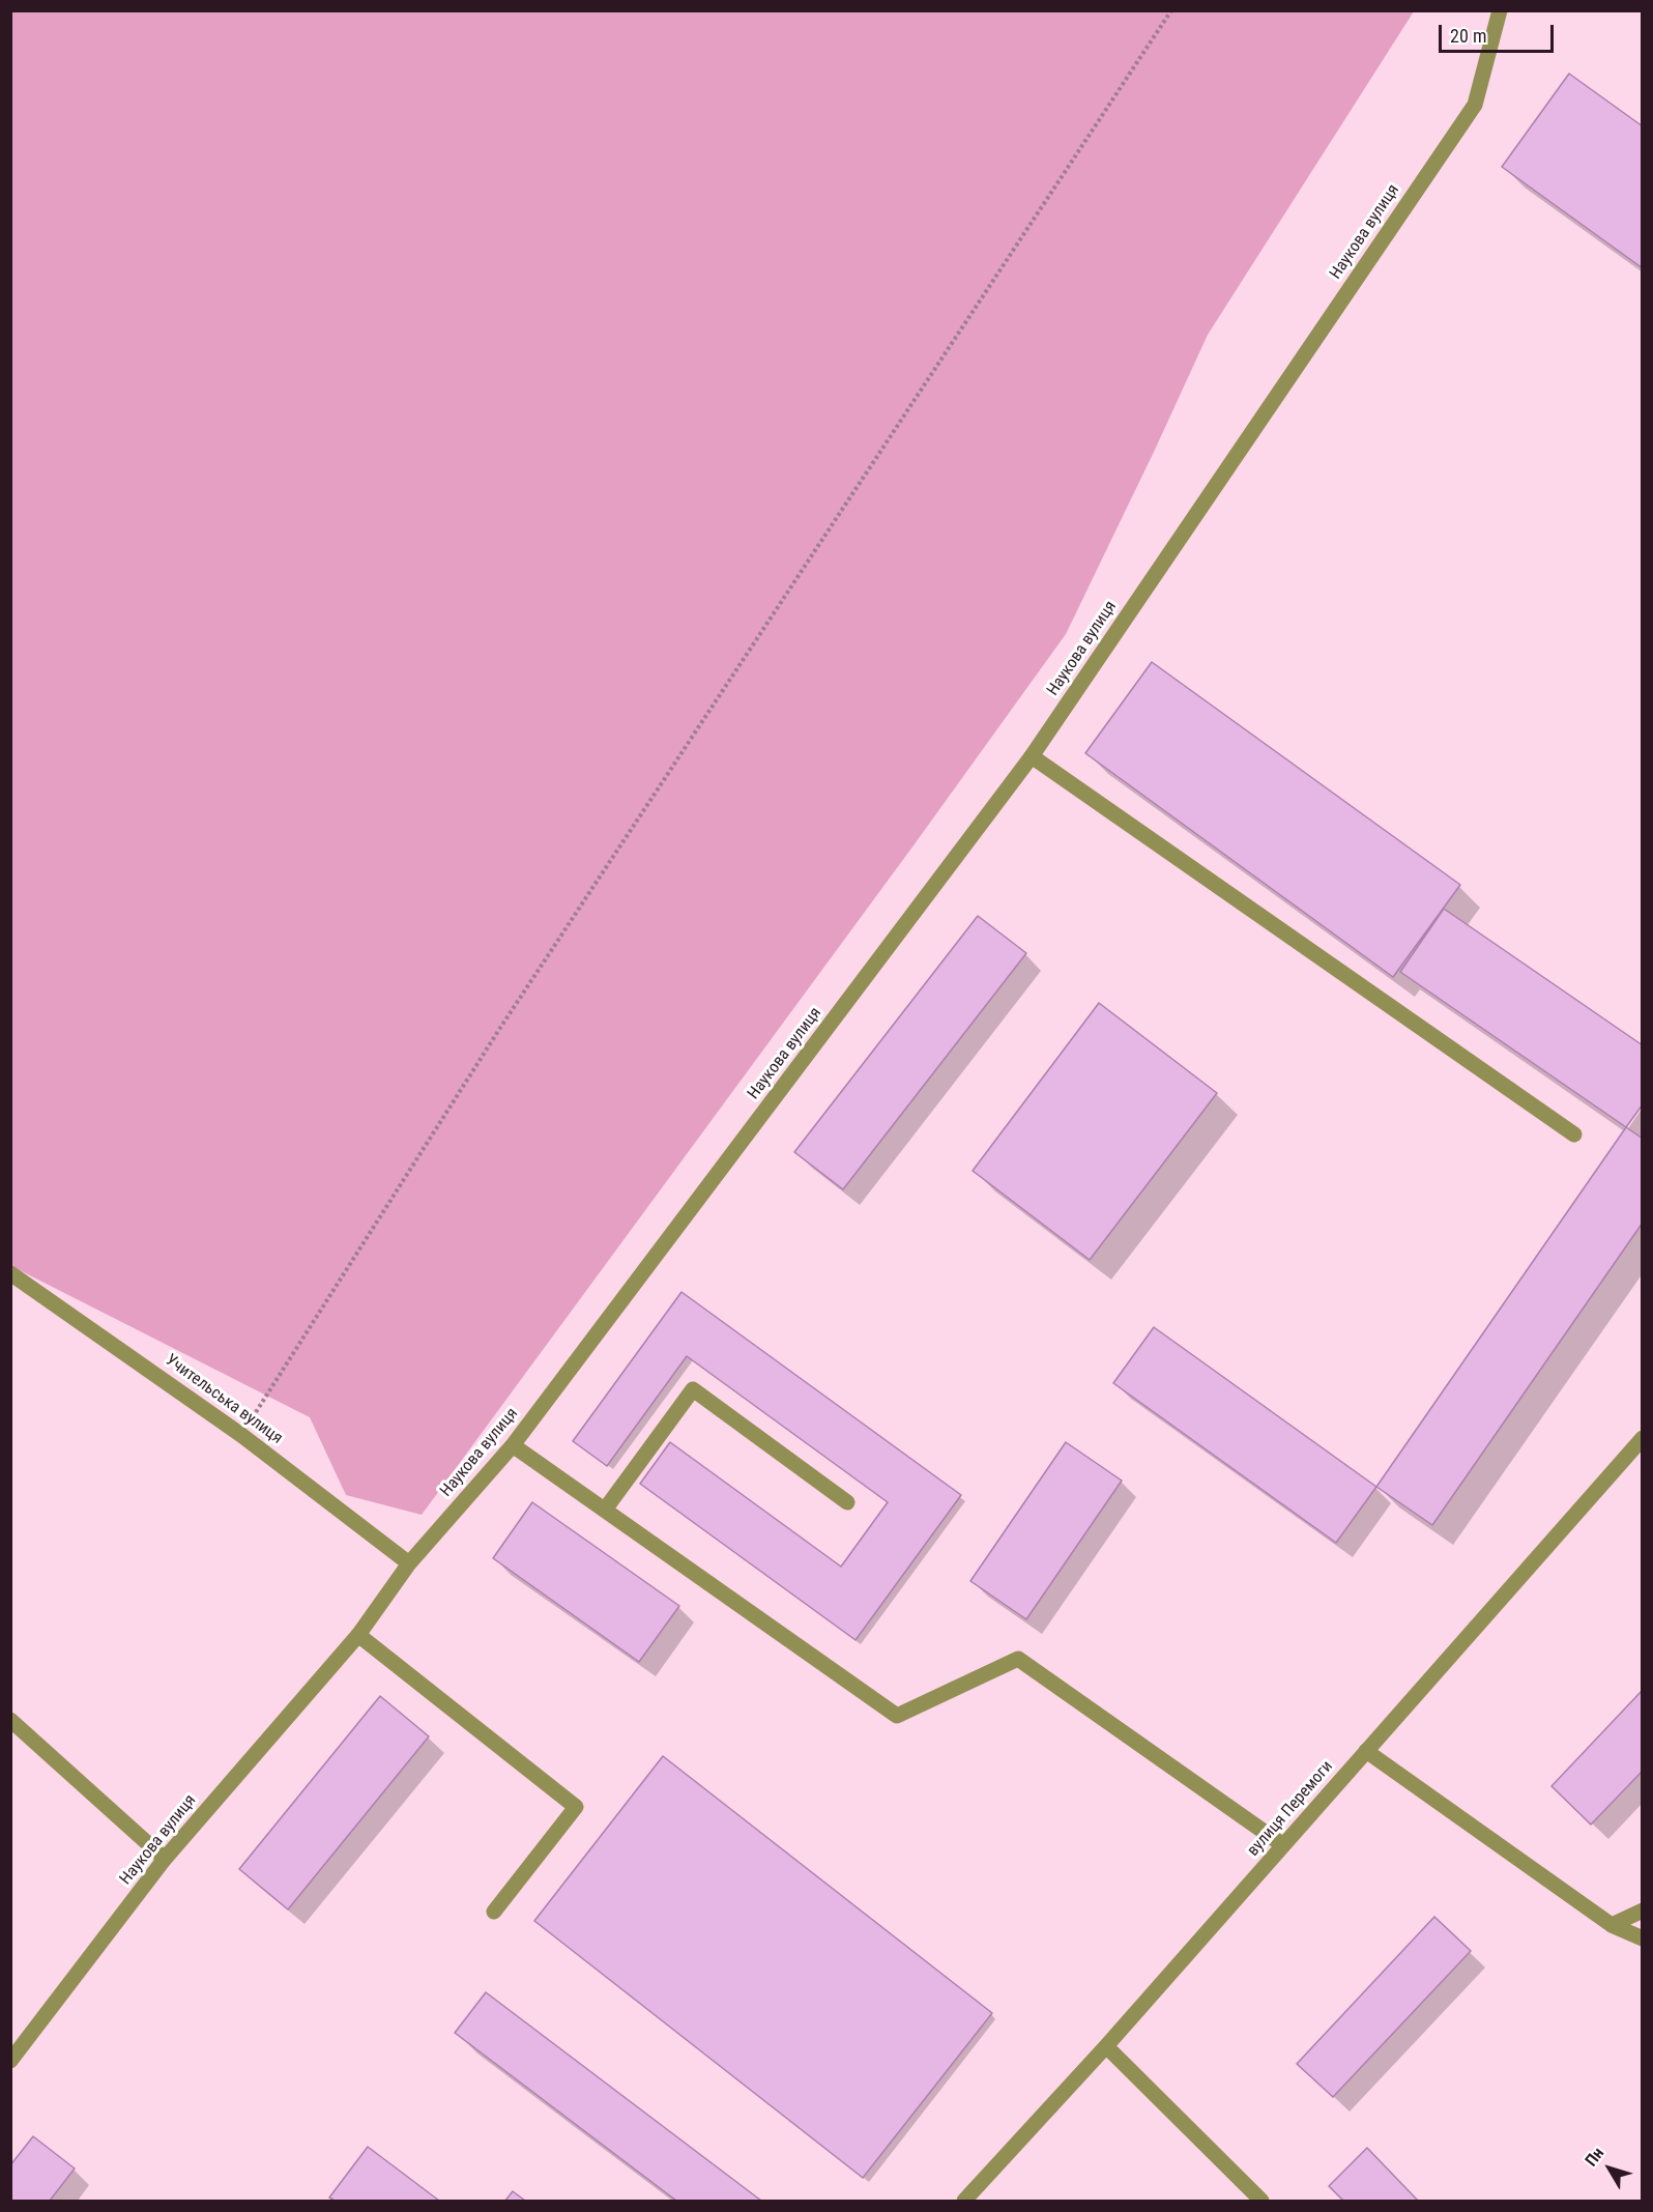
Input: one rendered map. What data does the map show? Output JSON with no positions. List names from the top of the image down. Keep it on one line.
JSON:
{"streets":{"street":["Наукова вулиця","Учительська вулиця","вулиця Перемоги"]},"crossings":[["Наукова вулиця","Учительська вулиця"]],"scale_bar":"20 m","north":"top left"}
